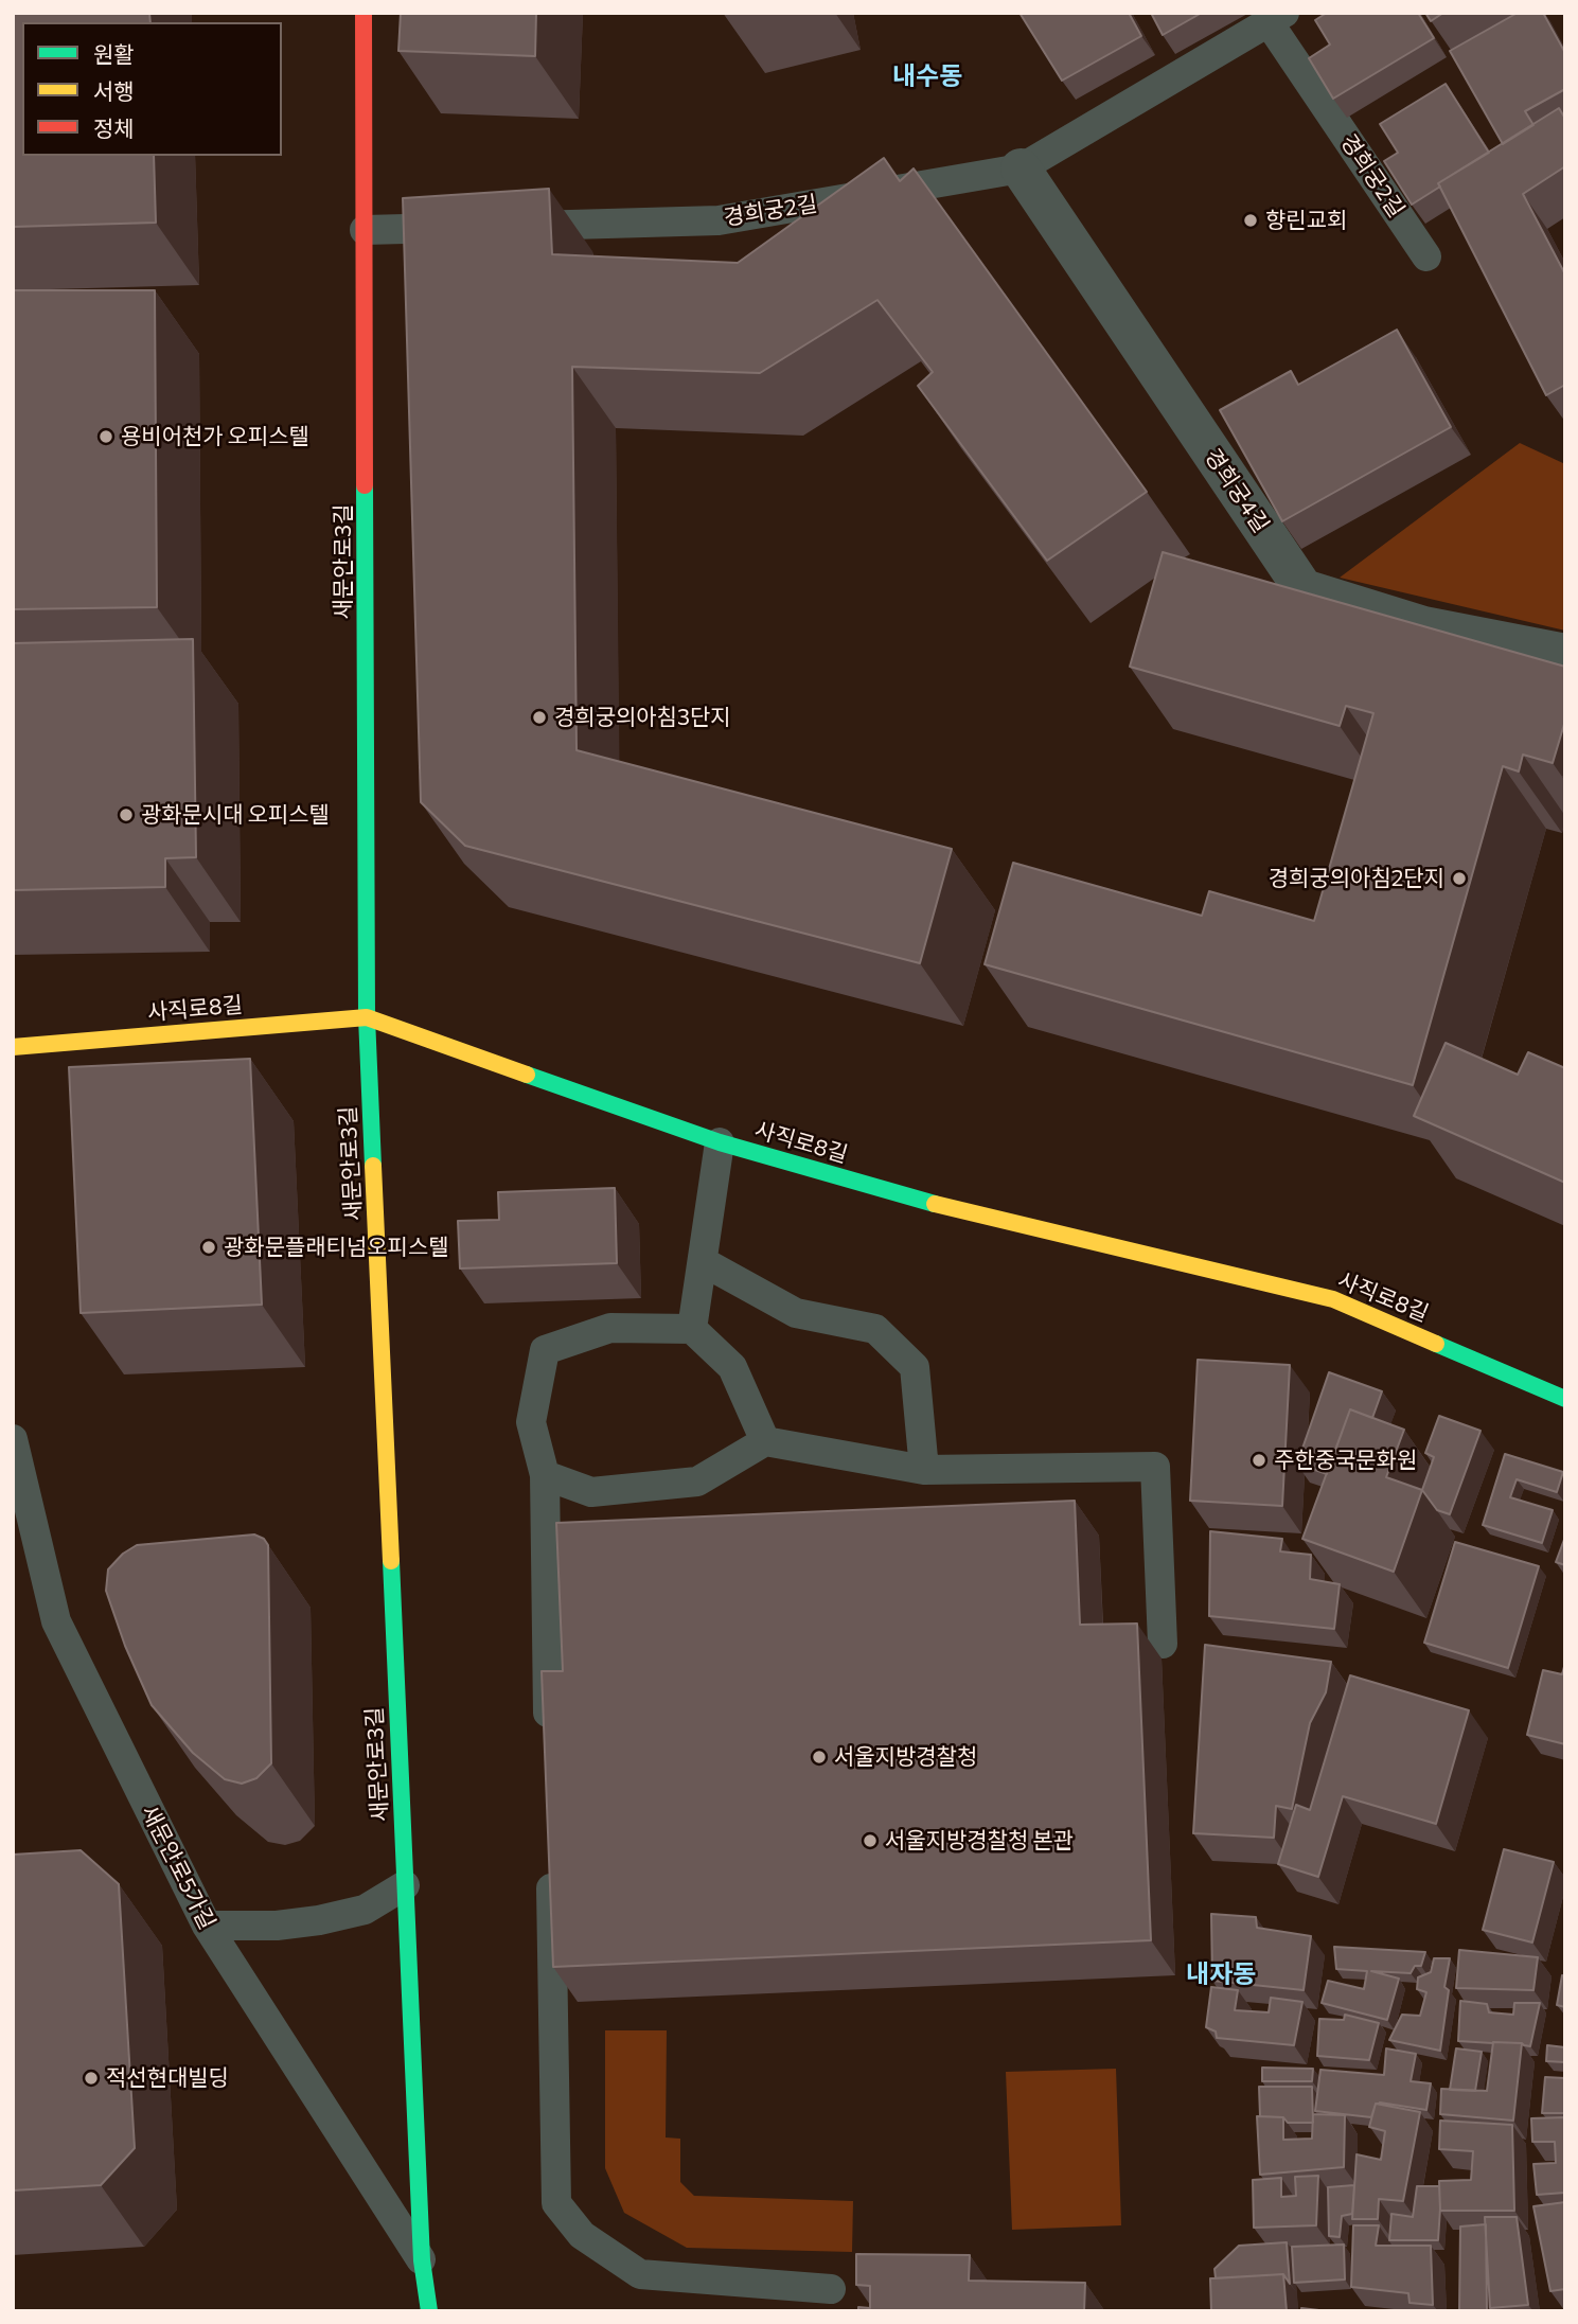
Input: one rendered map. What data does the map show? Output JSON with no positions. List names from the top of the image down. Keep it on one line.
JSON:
{"streets":{"street":["경희궁4길","새문안로3길","사직로8길"],"lane":["경희궁2길","새문안로5가길"]},"crossings":[["경희궁2길","경희궁4길"],["새문안로3길","사직로8길"],["새문안로3길","새문안로5가길"]],"districts":["내수동","내자동"],"places":["향린교회","용비어천가 오피스텔","경희궁의아침3단지","광화문시대 오피스텔","경희궁의아침2단지","광화문플래티넘오피스텔","주한중국문화원","서울지방경찰청","서울지방경찰청 본관","적선현대빌딩"],"legend":["원활","서행","정체"]}
